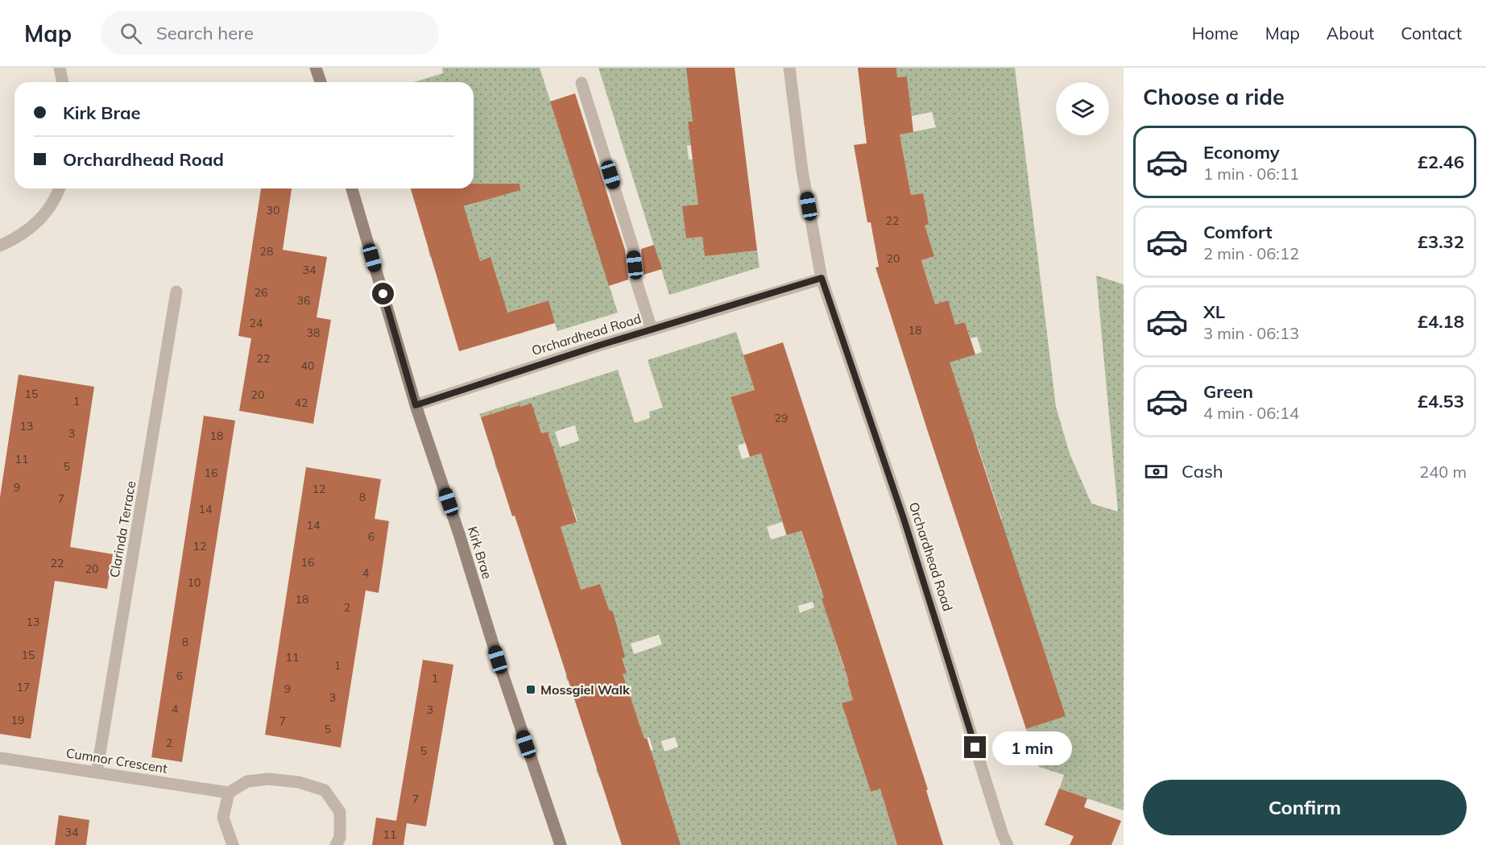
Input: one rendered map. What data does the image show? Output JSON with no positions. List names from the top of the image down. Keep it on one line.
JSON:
{"streets":{"street":["Orchardhead Road","Clarinda Terrace","Kirk Brae","Cumnor Crescent"]},"crossings":[["Orchardhead Road","Kirk Brae"],["Clarinda Terrace","Cumnor Crescent"]],"places":{"transit":["Mossgiel Walk"]},"house_numbers":["30","22","28","20","34","26","36","24","18","38","22","40","15","20","1","42","29","13","3","18","11","5","16","9","12","8","7","14","14","6","12","16","22","20","4","10","18","2","13","8","15","11","1","6","1","17","9","3","4","3","19","7","5","2","5","7","34","11"],"page":{"header":"Map","search":"Search here","nav":["Home","Map","About","Contact"],"heading":"Choose a ride","banner":["Kirk Brae","Orchardhead Road"],"list":[{"name":"Economy","note":"1 min · 06:11","value":"£2.46"},{"name":"Comfort","note":"2 min · 06:12","value":"£3.32"},{"name":"XL","note":"3 min · 06:13","value":"£4.18"},{"name":"Green","note":"4 min · 06:14","value":"£4.53"}],"pay":["Cash","240 m"],"bubble":"1 min","buttons":"Confirm"}}
